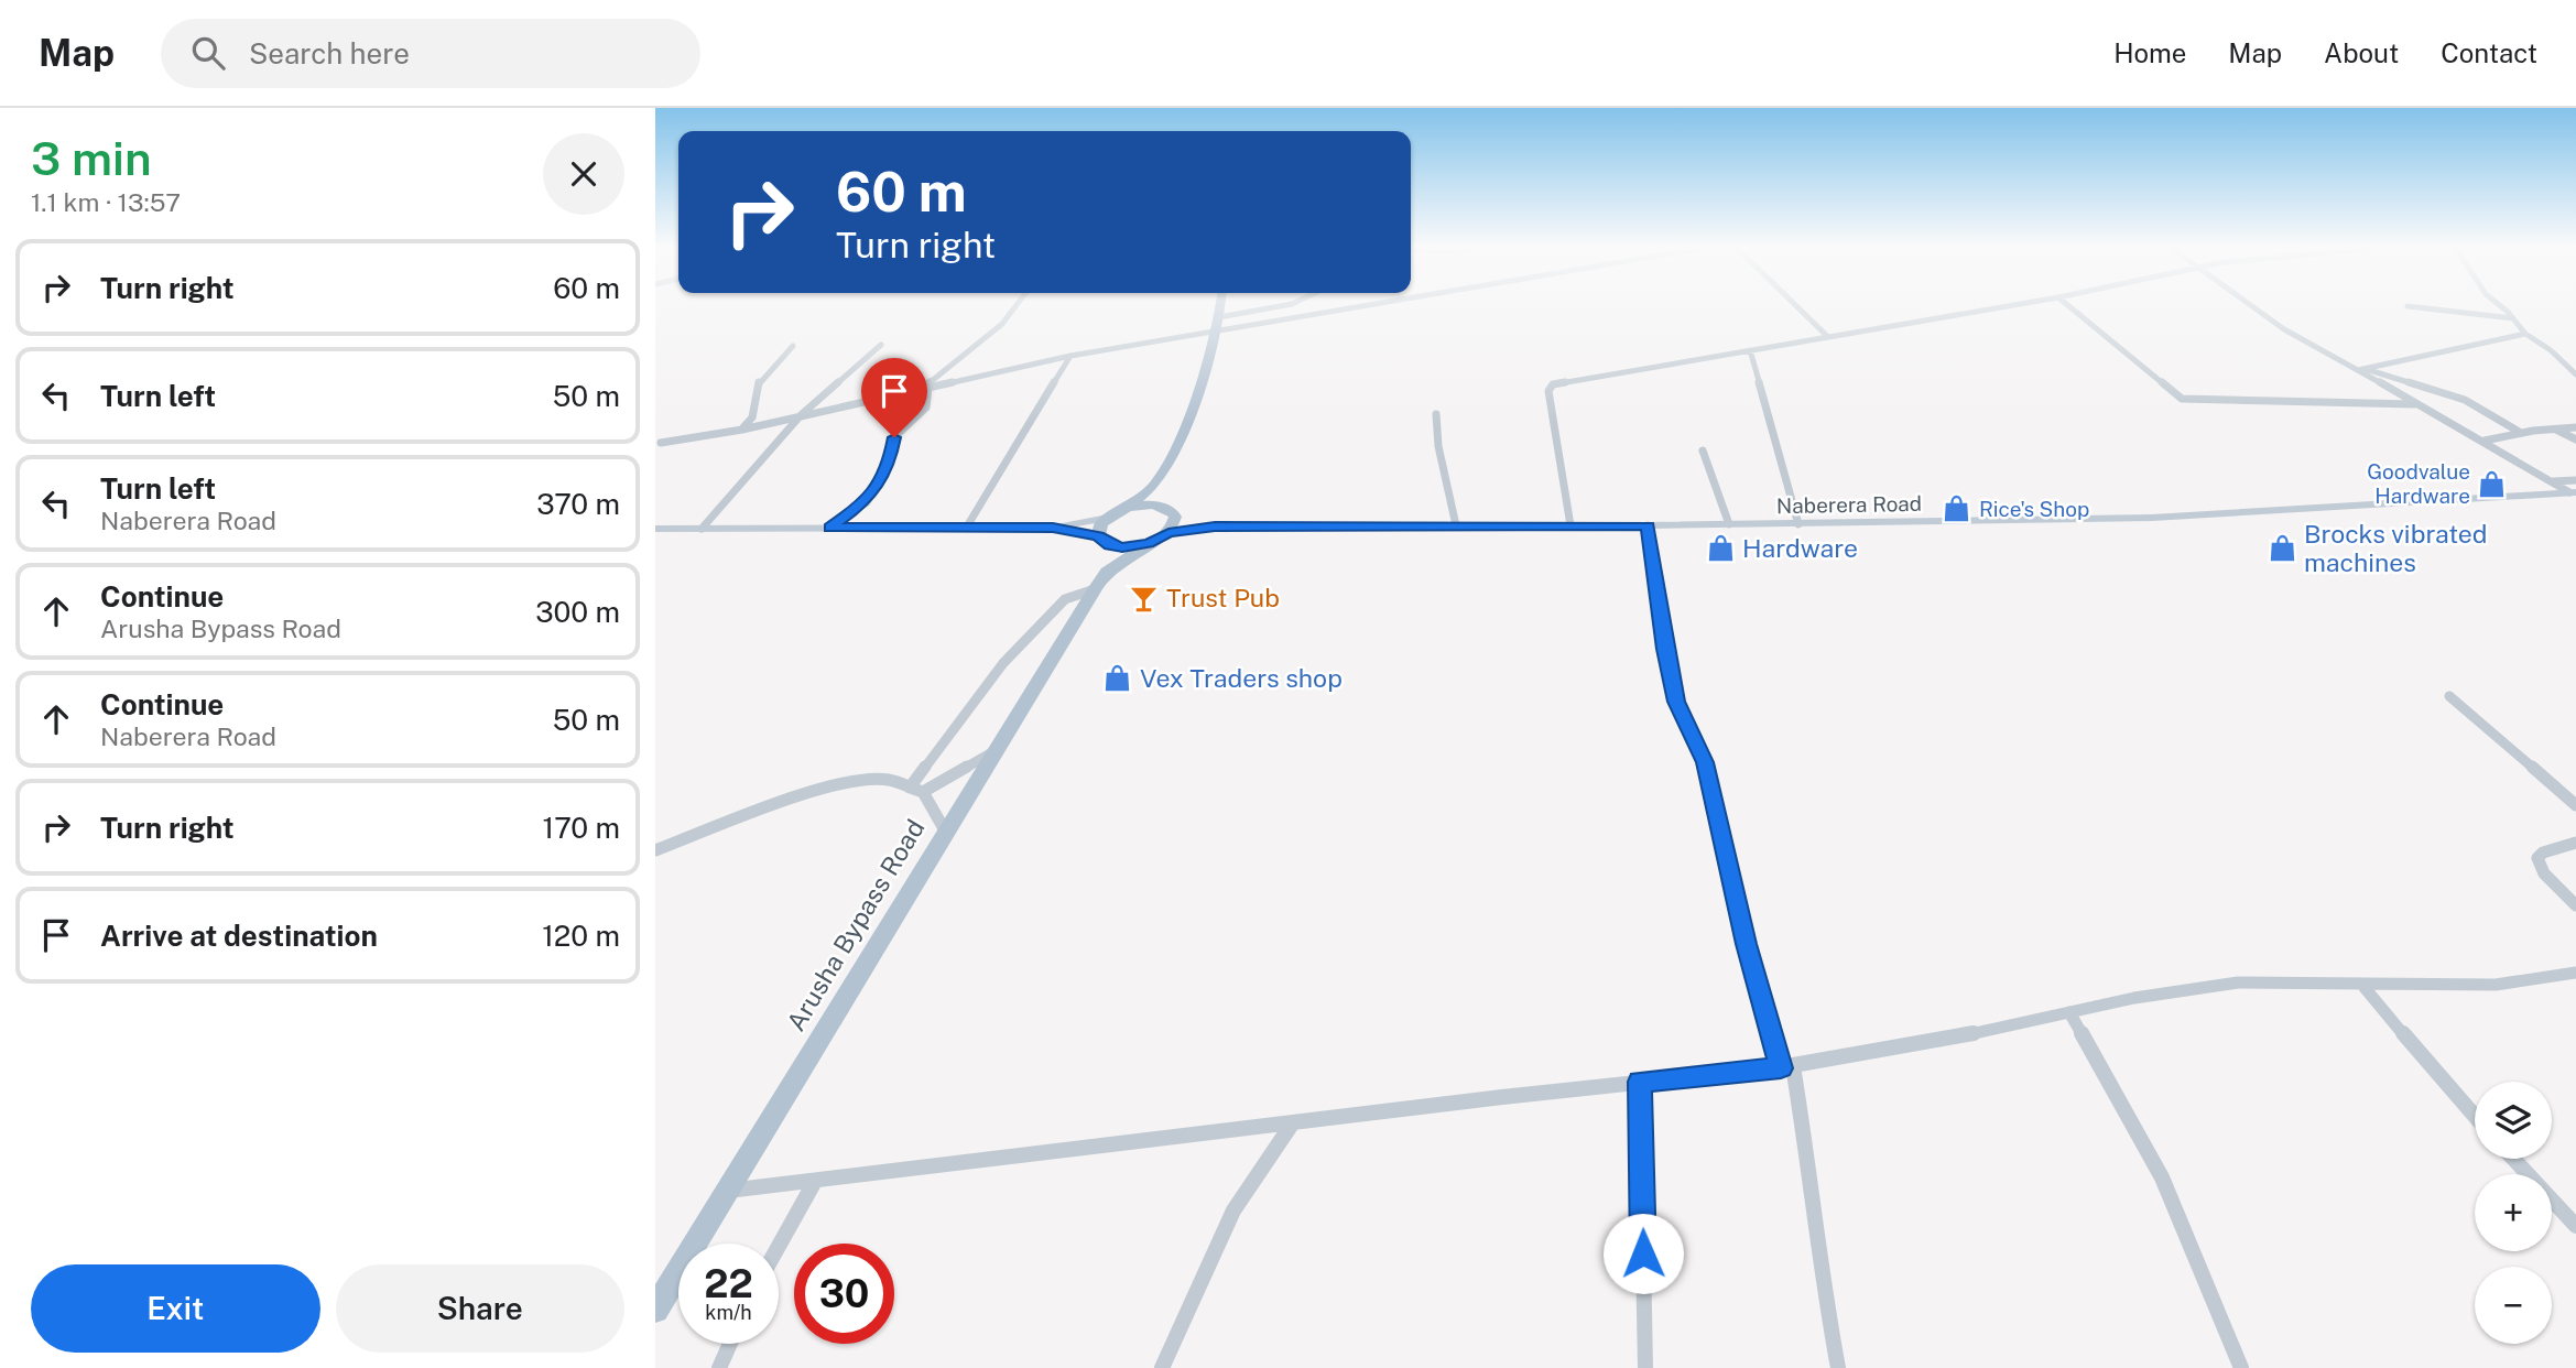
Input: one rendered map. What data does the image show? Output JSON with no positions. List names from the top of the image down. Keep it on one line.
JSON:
{"streets":{"main road":["Arusha Bypass Road"],"street":["Naberera Road"]},"crossings":[["Naberera Road","Arusha Bypass Road"]],"places":{"shop":["Goodvalue Hardware","Rice's Shop","Hardware","Brocks vibrated machines","Vex Traders shop"],"bar":["Trust Pub"]},"page":{"header":"Map","search":"Search here","nav":["Home","Map","About","Contact"],"heading":["3 min","1.1 km · 13:57"],"turn":["60 m","Turn right"],"list":[{"name":"Turn right","value":"60 m"},{"name":"Turn left","value":"50 m"},{"name":"Turn left","note":"Naberera Road","value":"370 m"},{"name":"Continue","note":"Arusha Bypass Road","value":"300 m"},{"name":"Continue","note":"Naberera Road","value":"50 m"},{"name":"Turn right","value":"170 m"},{"name":"Arrive at destination","value":"120 m"}],"map_buttons":["+","−"],"speed":"22 km/h","limit":"30","buttons":["Exit","Share"]}}
